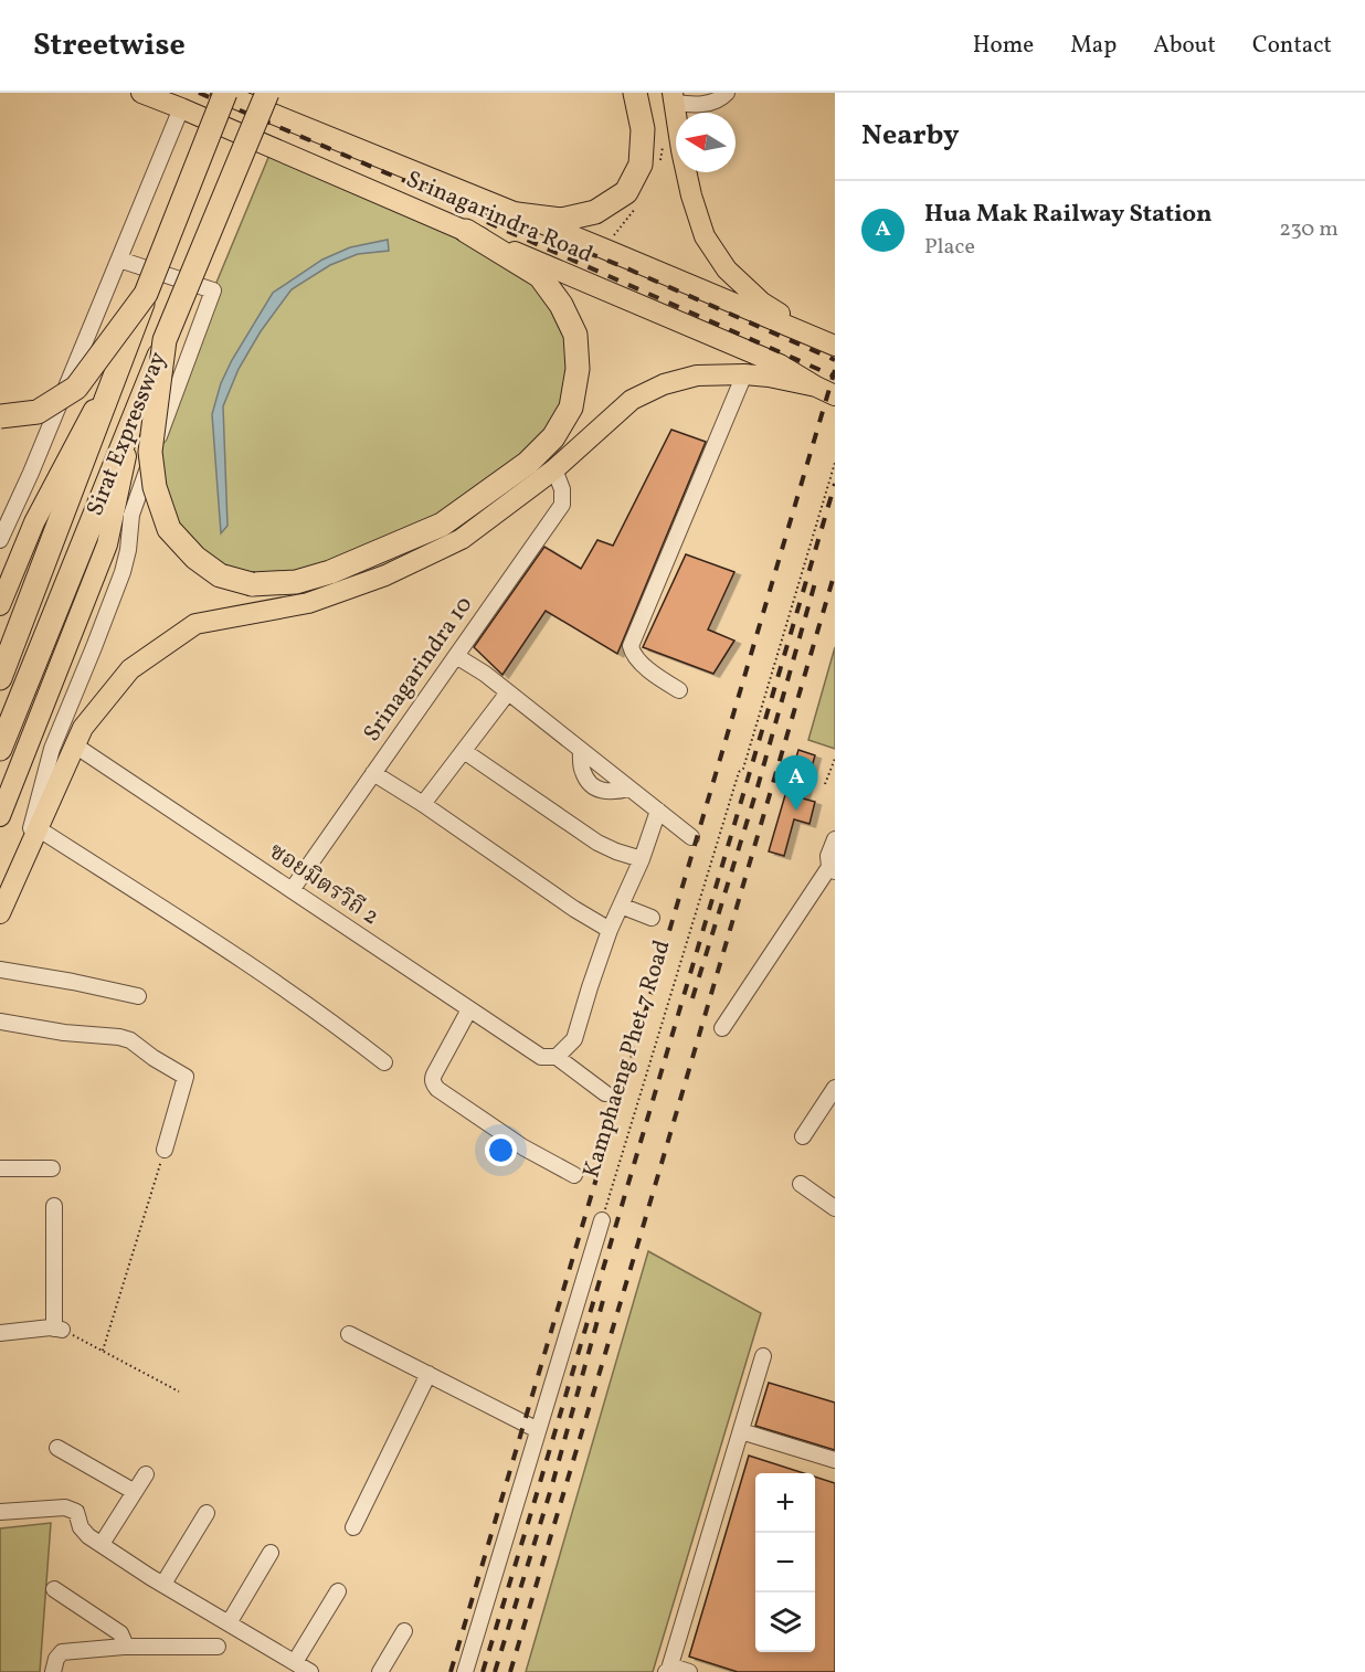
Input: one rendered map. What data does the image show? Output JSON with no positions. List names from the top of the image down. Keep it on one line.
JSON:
{"streets":{"highway":["Sirat Expressway"],"main road":["Srinagarindra Road"],"street":["Srinagarindra 10","ซอยมิตรวิถี 2"],"path":["Kamphaeng Phet 7 Road"]},"crossings":[["Srinagarindra Road","Sirat Expressway"],["Srinagarindra 10","ซอยมิตรวิถี 2"]],"north":"left","page":{"header":"Streetwise","nav":["Home","Map","About","Contact"],"heading":"Nearby","list":[{"mark":"A","name":"Hua Mak Railway Station","note":"Place","value":"230 m"}],"pins":"A","map_buttons":["+","−"]}}
